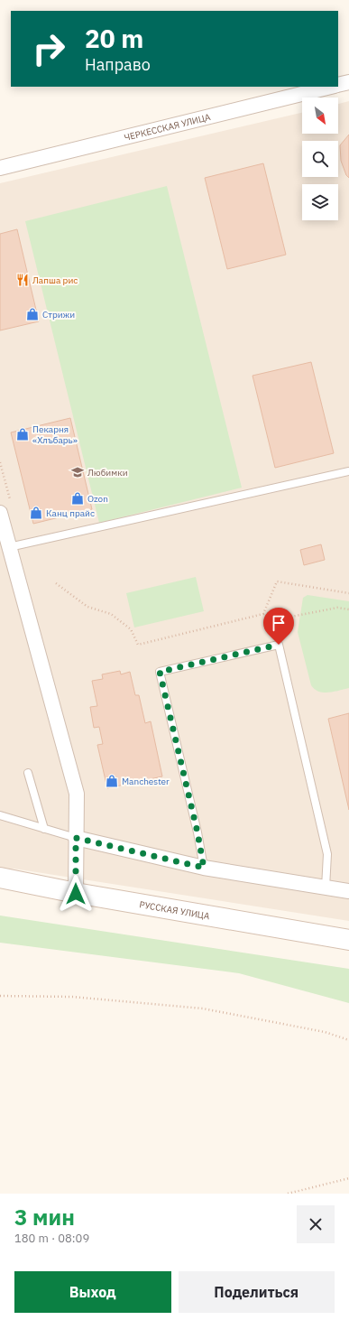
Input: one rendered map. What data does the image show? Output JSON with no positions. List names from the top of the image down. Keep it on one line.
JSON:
{"streets":{"street":["ЧЕРКЕССКАЯ УЛИЦА","РУССКАЯ УЛИЦА"]},"places":{"restaurant":["Лапша рис"],"shop":["Стрижи","Пекарня «Хлъбарь»","Ozon","Канц прайс","Manchester"],"school or university":["Любимки"]},"north":"bottom right","page":{"turn":["20 m","Направо"],"heading":["3 мин","180 m · 08:09"],"buttons":["Выход","Поделиться"]}}
